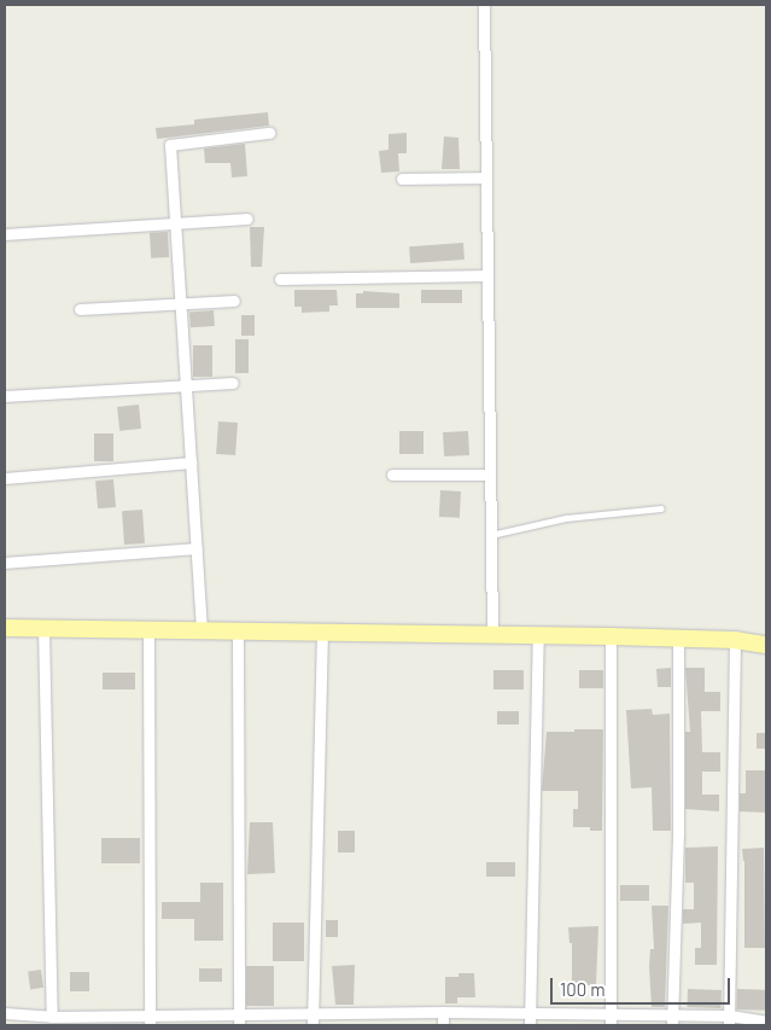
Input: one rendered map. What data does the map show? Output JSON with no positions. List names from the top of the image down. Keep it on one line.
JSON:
{"scale_bar":"100 m"}
